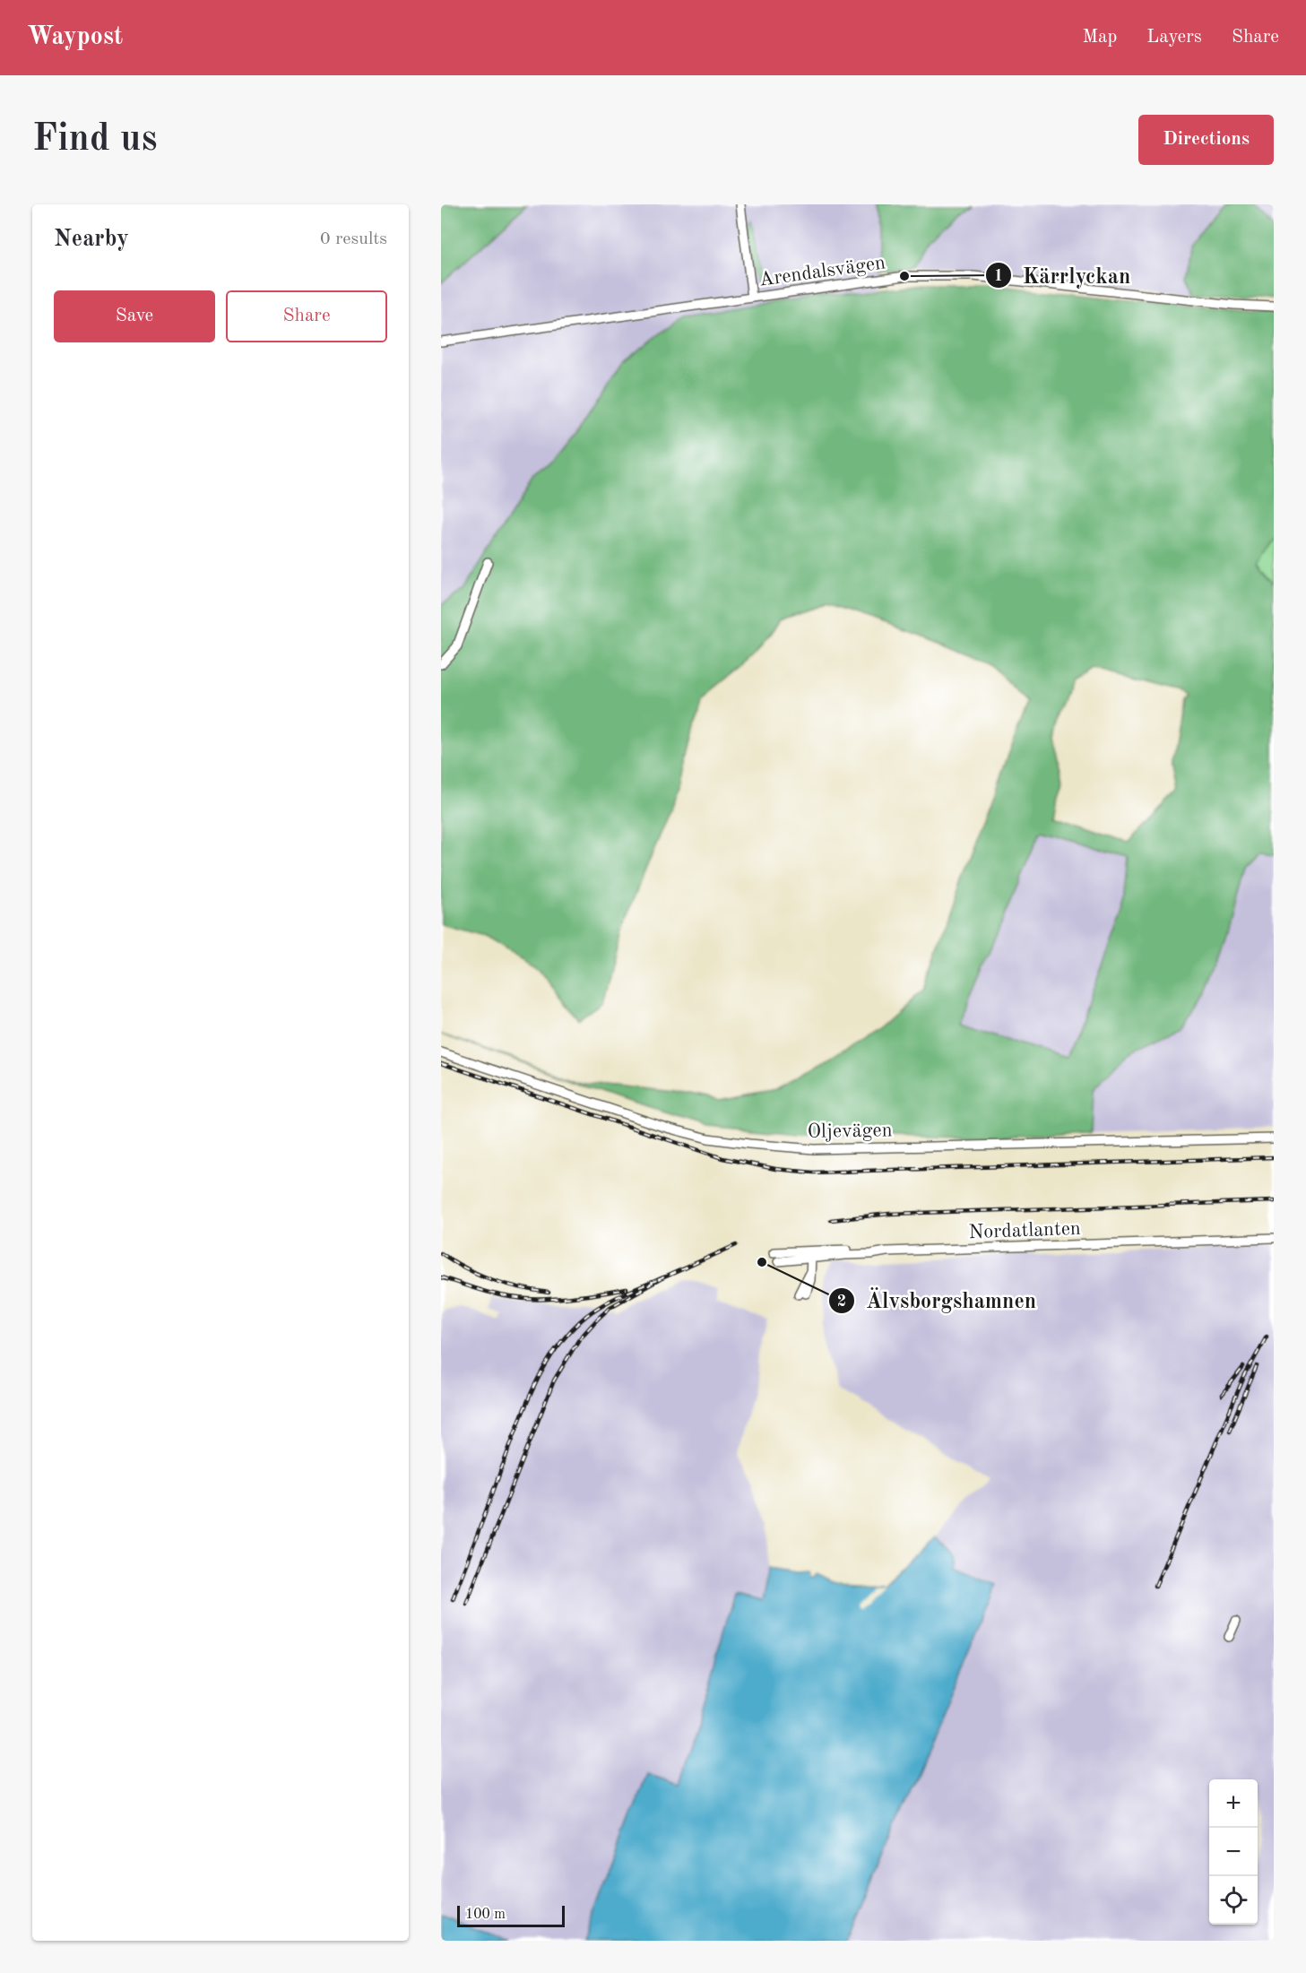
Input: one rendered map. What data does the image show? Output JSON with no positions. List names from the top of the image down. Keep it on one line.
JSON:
{"streets":{"street":["Arendalsvägen","Oljevägen","Nordatlanten"]},"places":["Kärrlyckan","Älvsborgshamnen"],"scale_bar":"100 m","page":{"header":"Waypost","nav":["Map","Layers","Share"],"buttons":["Directions",["Save","Share"]],"title":"Find us","heading":["Nearby","0 results"],"map_buttons":["+","−"],"scale":"100 m"}}
